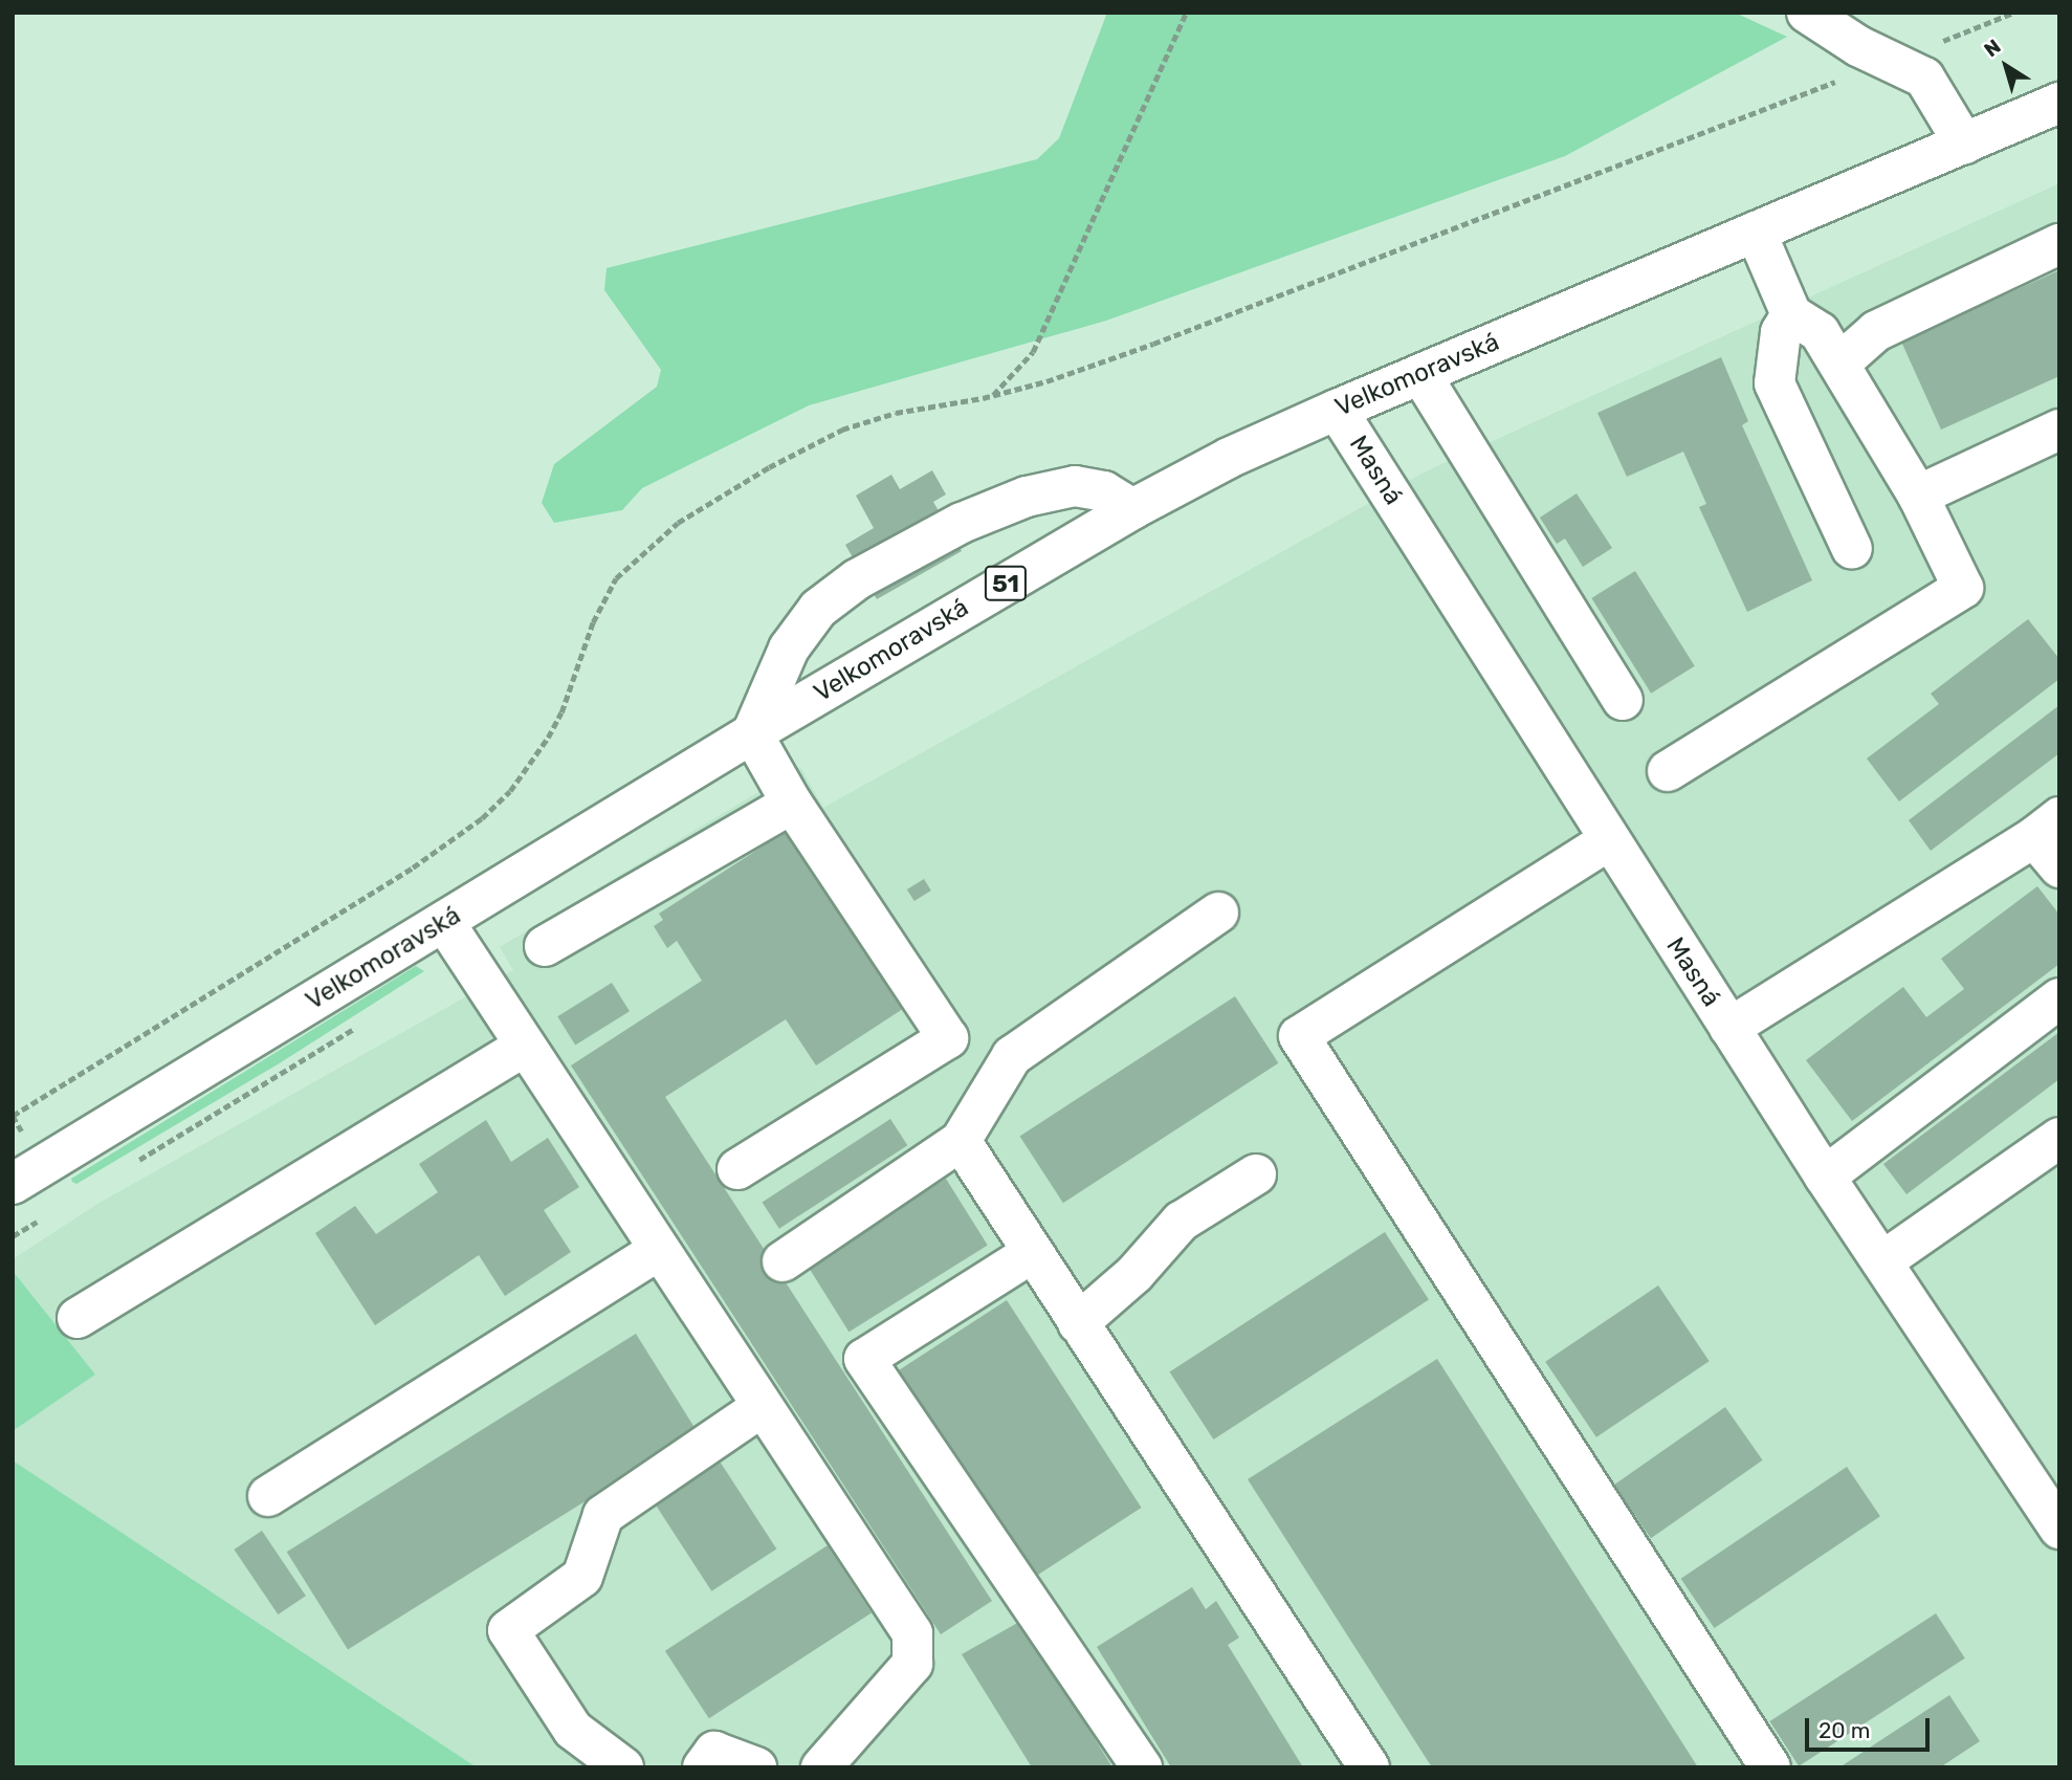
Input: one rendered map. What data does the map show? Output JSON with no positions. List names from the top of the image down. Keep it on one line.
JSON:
{"streets":{"main road":["Velkomoravská","Masná","51"]},"crossings":[["Velkomoravská","Masná"]],"scale_bar":"20 m","north":"top left"}
